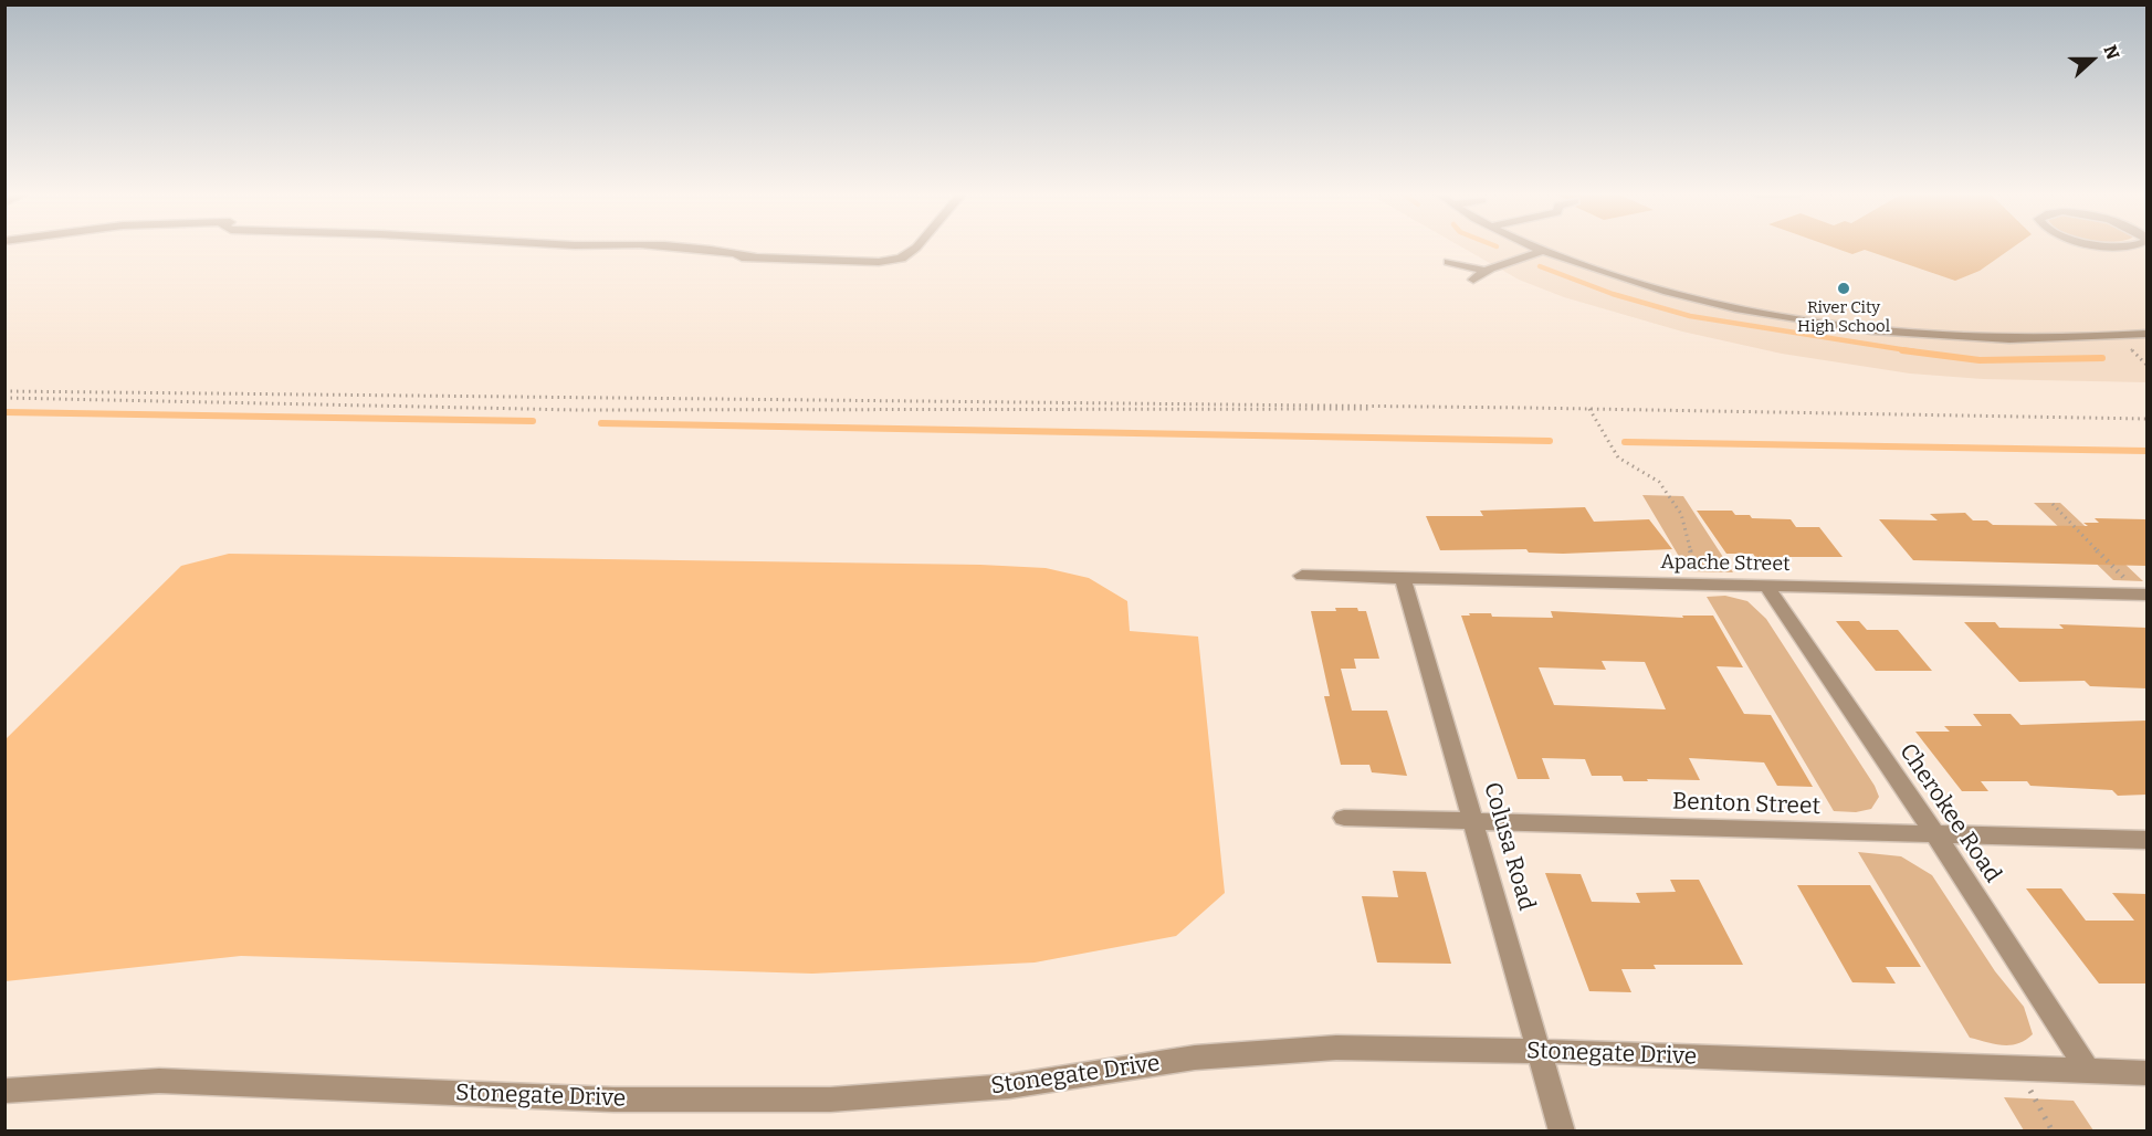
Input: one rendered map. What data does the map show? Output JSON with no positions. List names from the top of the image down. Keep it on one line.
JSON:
{"streets":{"street":["Apache Street","Benton Street","Cherokee Road","Colusa Road","Stonegate Drive"]},"crossings":[["Apache Street","Cherokee Road"],["Apache Street","Colusa Road"],["Benton Street","Cherokee Road"],["Benton Street","Colusa Road"],["Cherokee Road","Stonegate Drive"],["Colusa Road","Stonegate Drive"]],"places":["River City High School"],"north":"right"}
